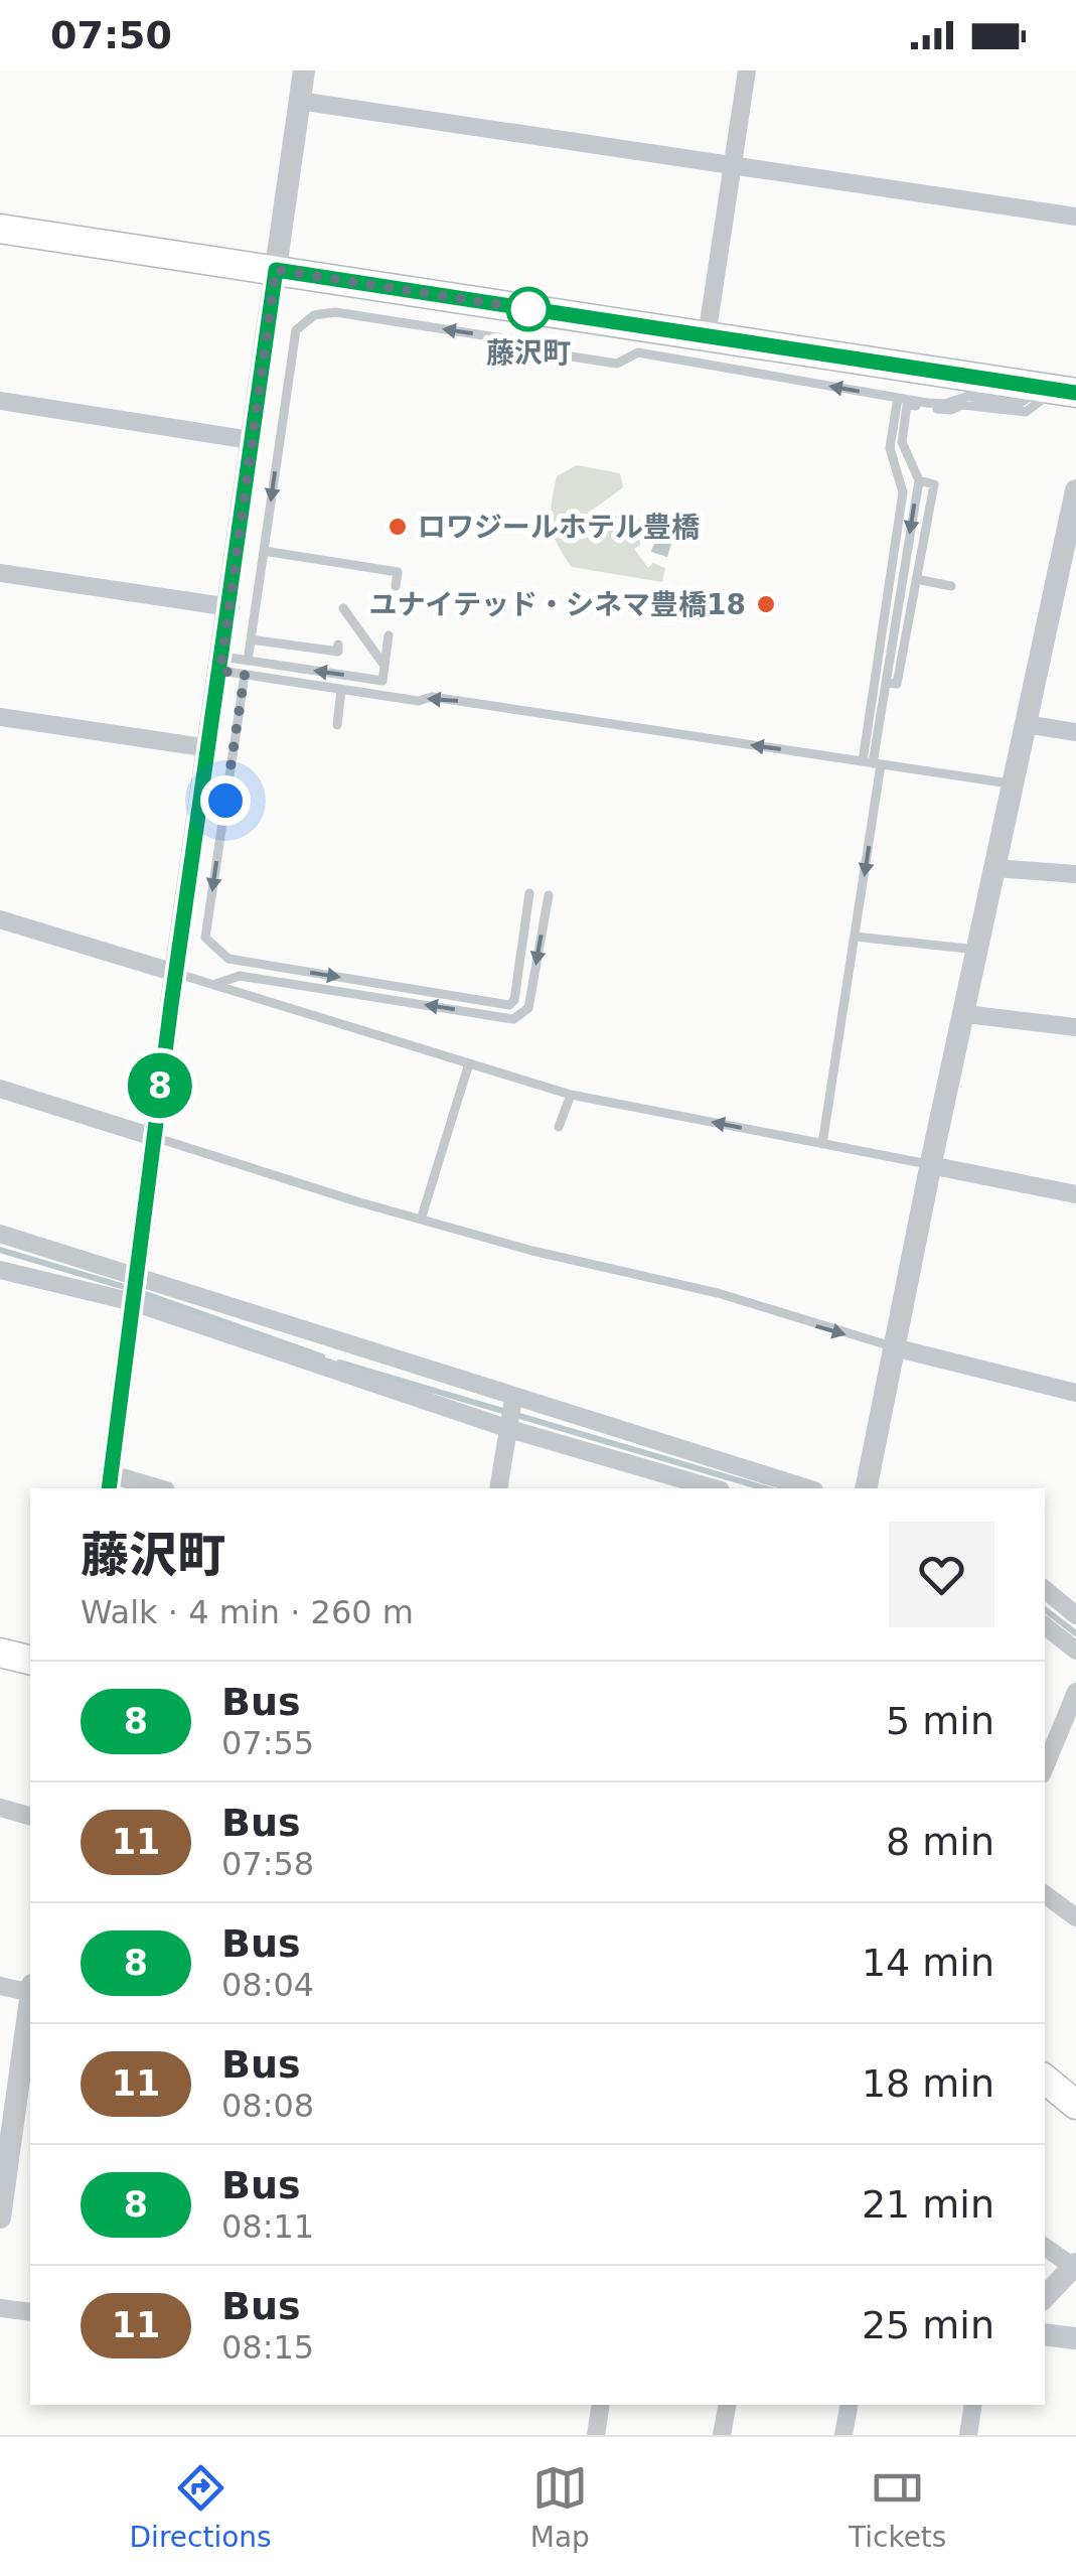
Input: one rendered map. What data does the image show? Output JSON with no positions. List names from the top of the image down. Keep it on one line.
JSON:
{"places":["藤沢町","ロワジールホテル豊橋","ユナイテッド・シネマ豊橋18"],"lines":["bus line 8"],"page":{"status":"07:50","on_map":"8","heading":["藤沢町","Walk · 4 min · 260 m"],"list":[{"mark":"8","name":"Bus","note":"07:55","value":"5 min"},{"mark":"11","name":"Bus","note":"07:58","value":"8 min"},{"mark":"8","name":"Bus","note":"08:04","value":"14 min"},{"mark":"11","name":"Bus","note":"08:08","value":"18 min"},{"mark":"8","name":"Bus","note":"08:11","value":"21 min"},{"mark":"11","name":"Bus","note":"08:15","value":"25 min"}],"tabs":["Directions","Map","Tickets"]}}
